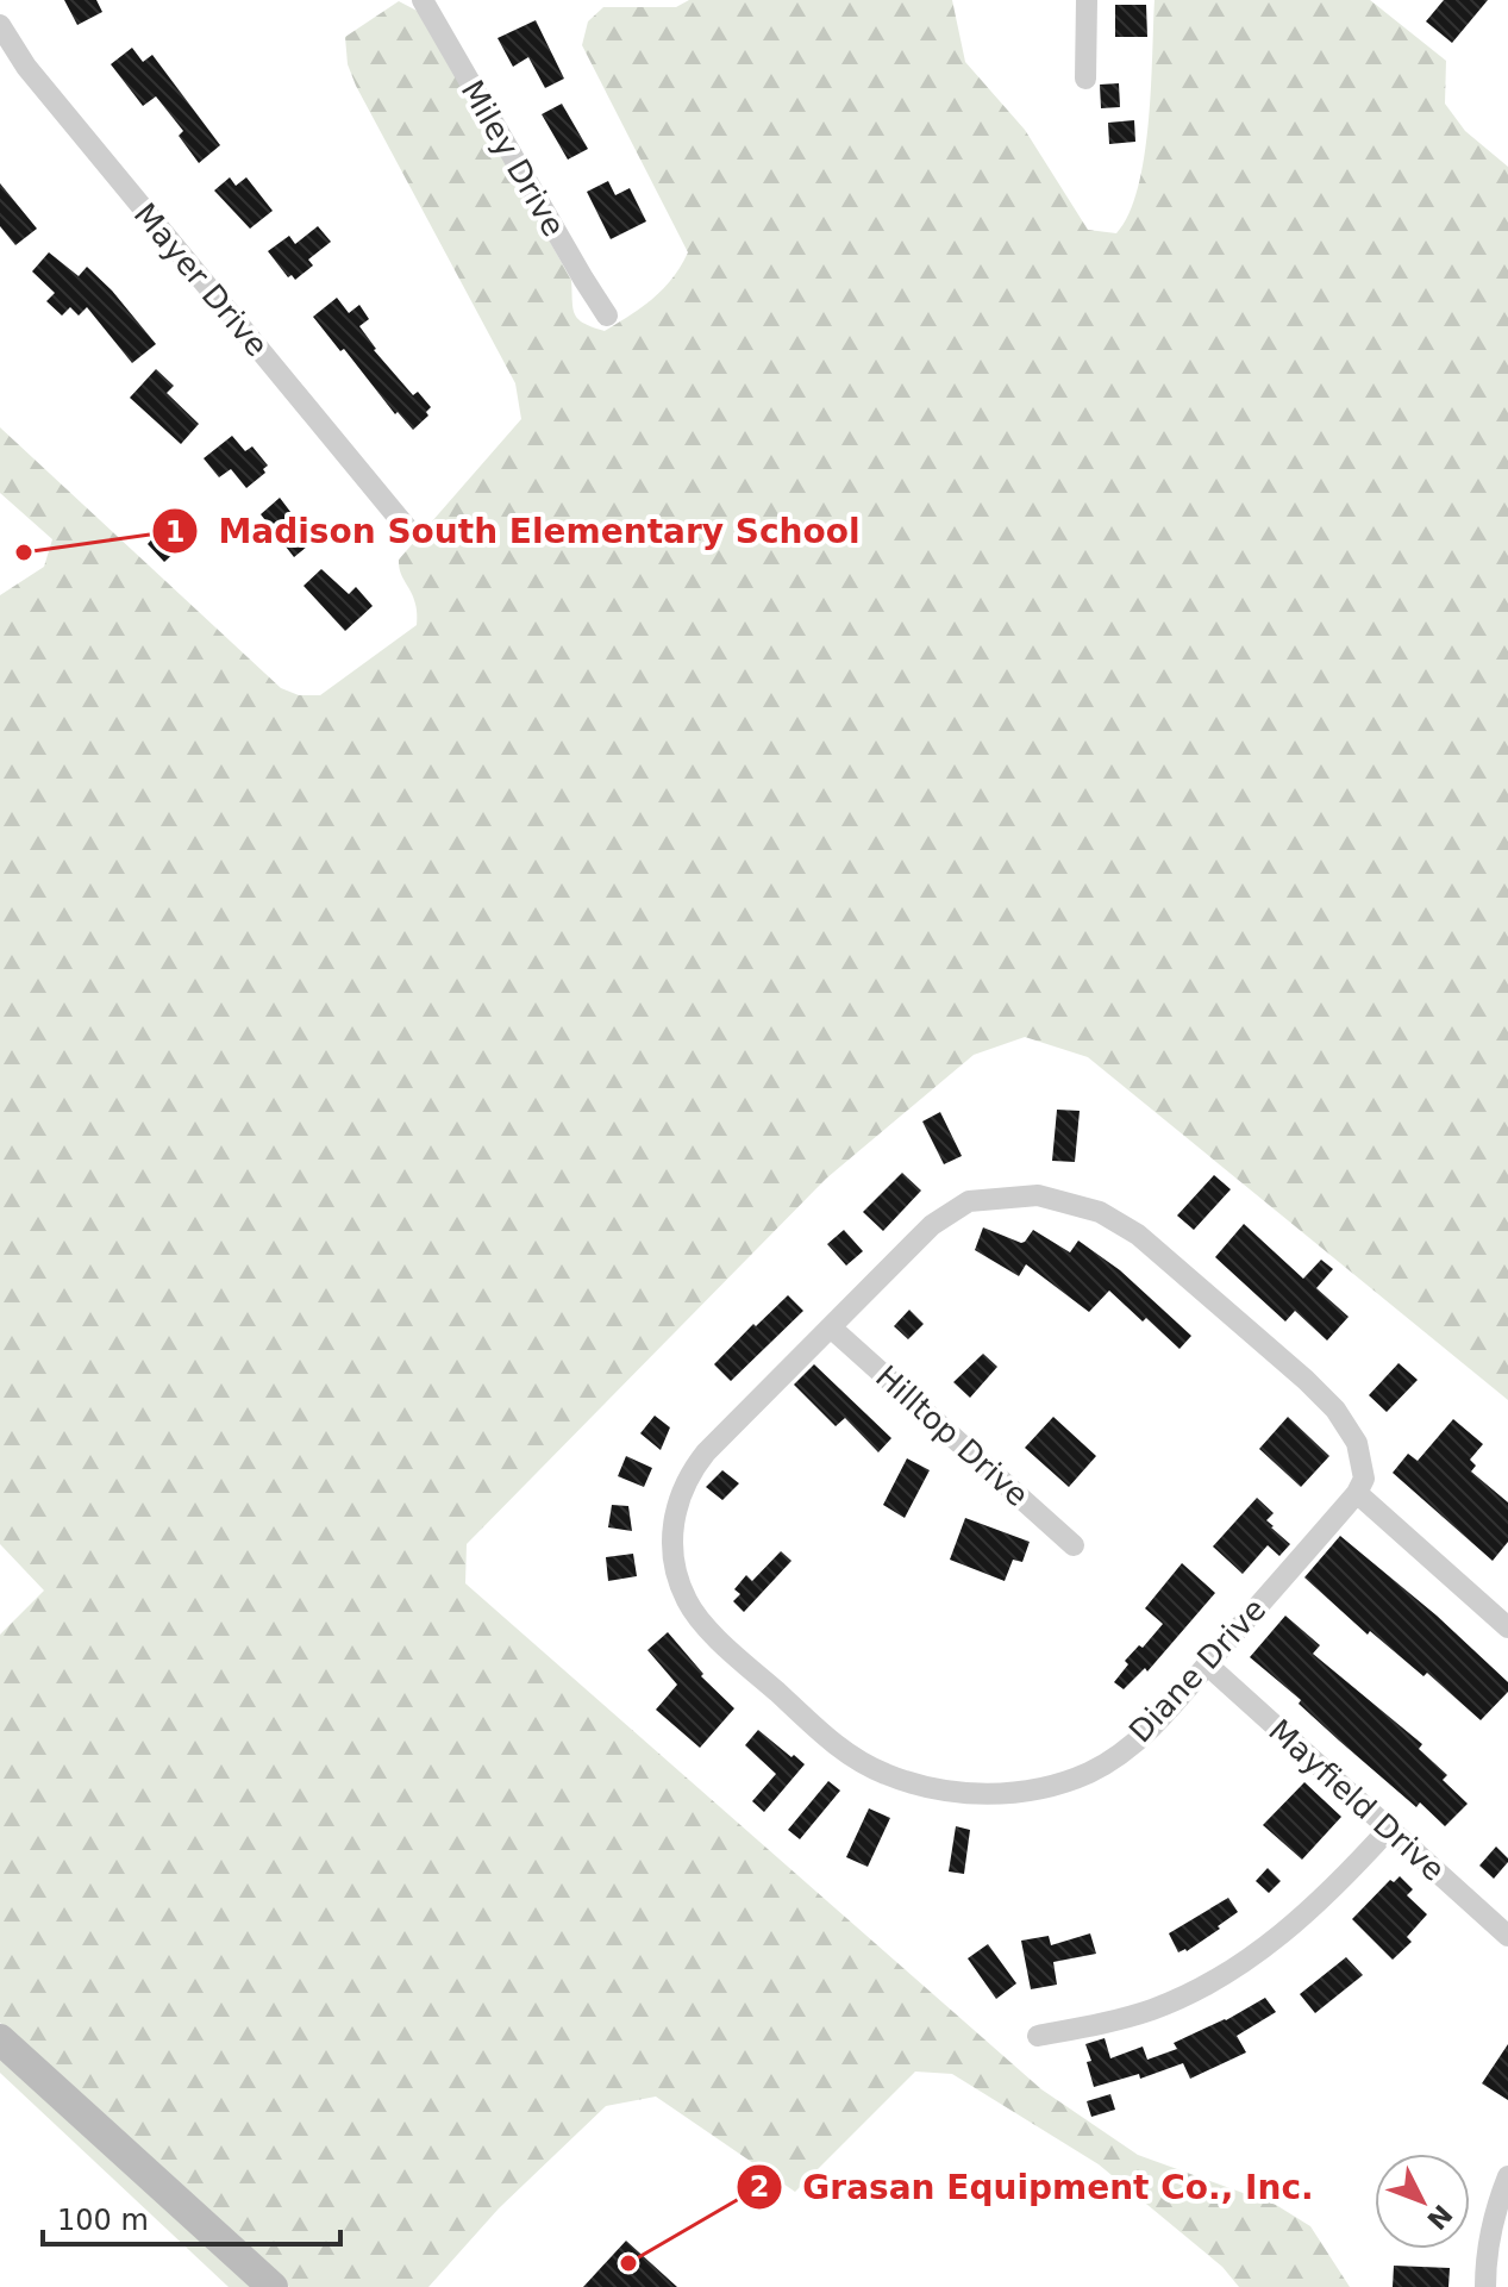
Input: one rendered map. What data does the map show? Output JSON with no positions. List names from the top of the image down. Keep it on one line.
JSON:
{"streets":{"street":["Miley Drive","Mayer Drive","Hilltop Drive","Diane Drive","Mayfield Drive"]},"crossings":[["Hilltop Drive","Diane Drive"],["Diane Drive","Mayfield Drive"]],"places":["Madison South Elementary School","Grasan Equipment Co., Inc."],"scale_bar":"100 m","north":"bottom right"}
